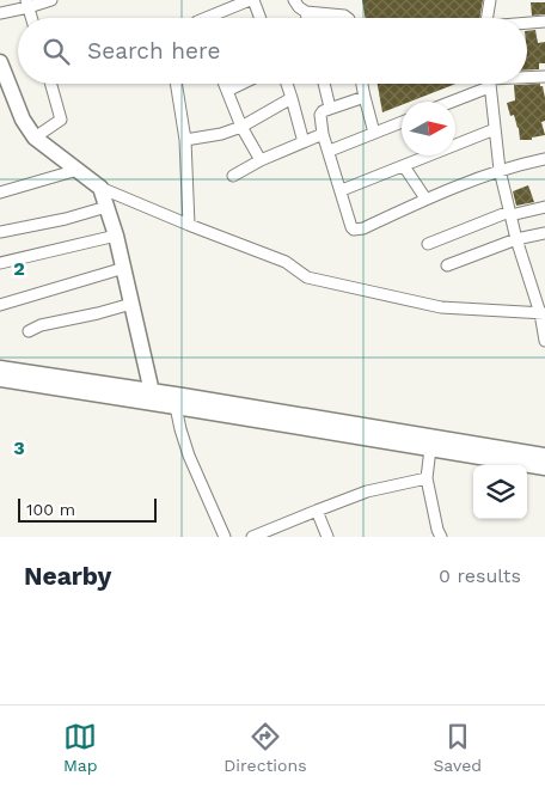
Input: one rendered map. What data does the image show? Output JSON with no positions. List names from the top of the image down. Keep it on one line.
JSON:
{"scale_bar":"100 m","north":"right","page":{"search":"Search here","scale":"100 m","heading":["Nearby","0 results"],"nav":["Map","Directions","Saved"]},"grid":{"rows":["2","3"]}}
